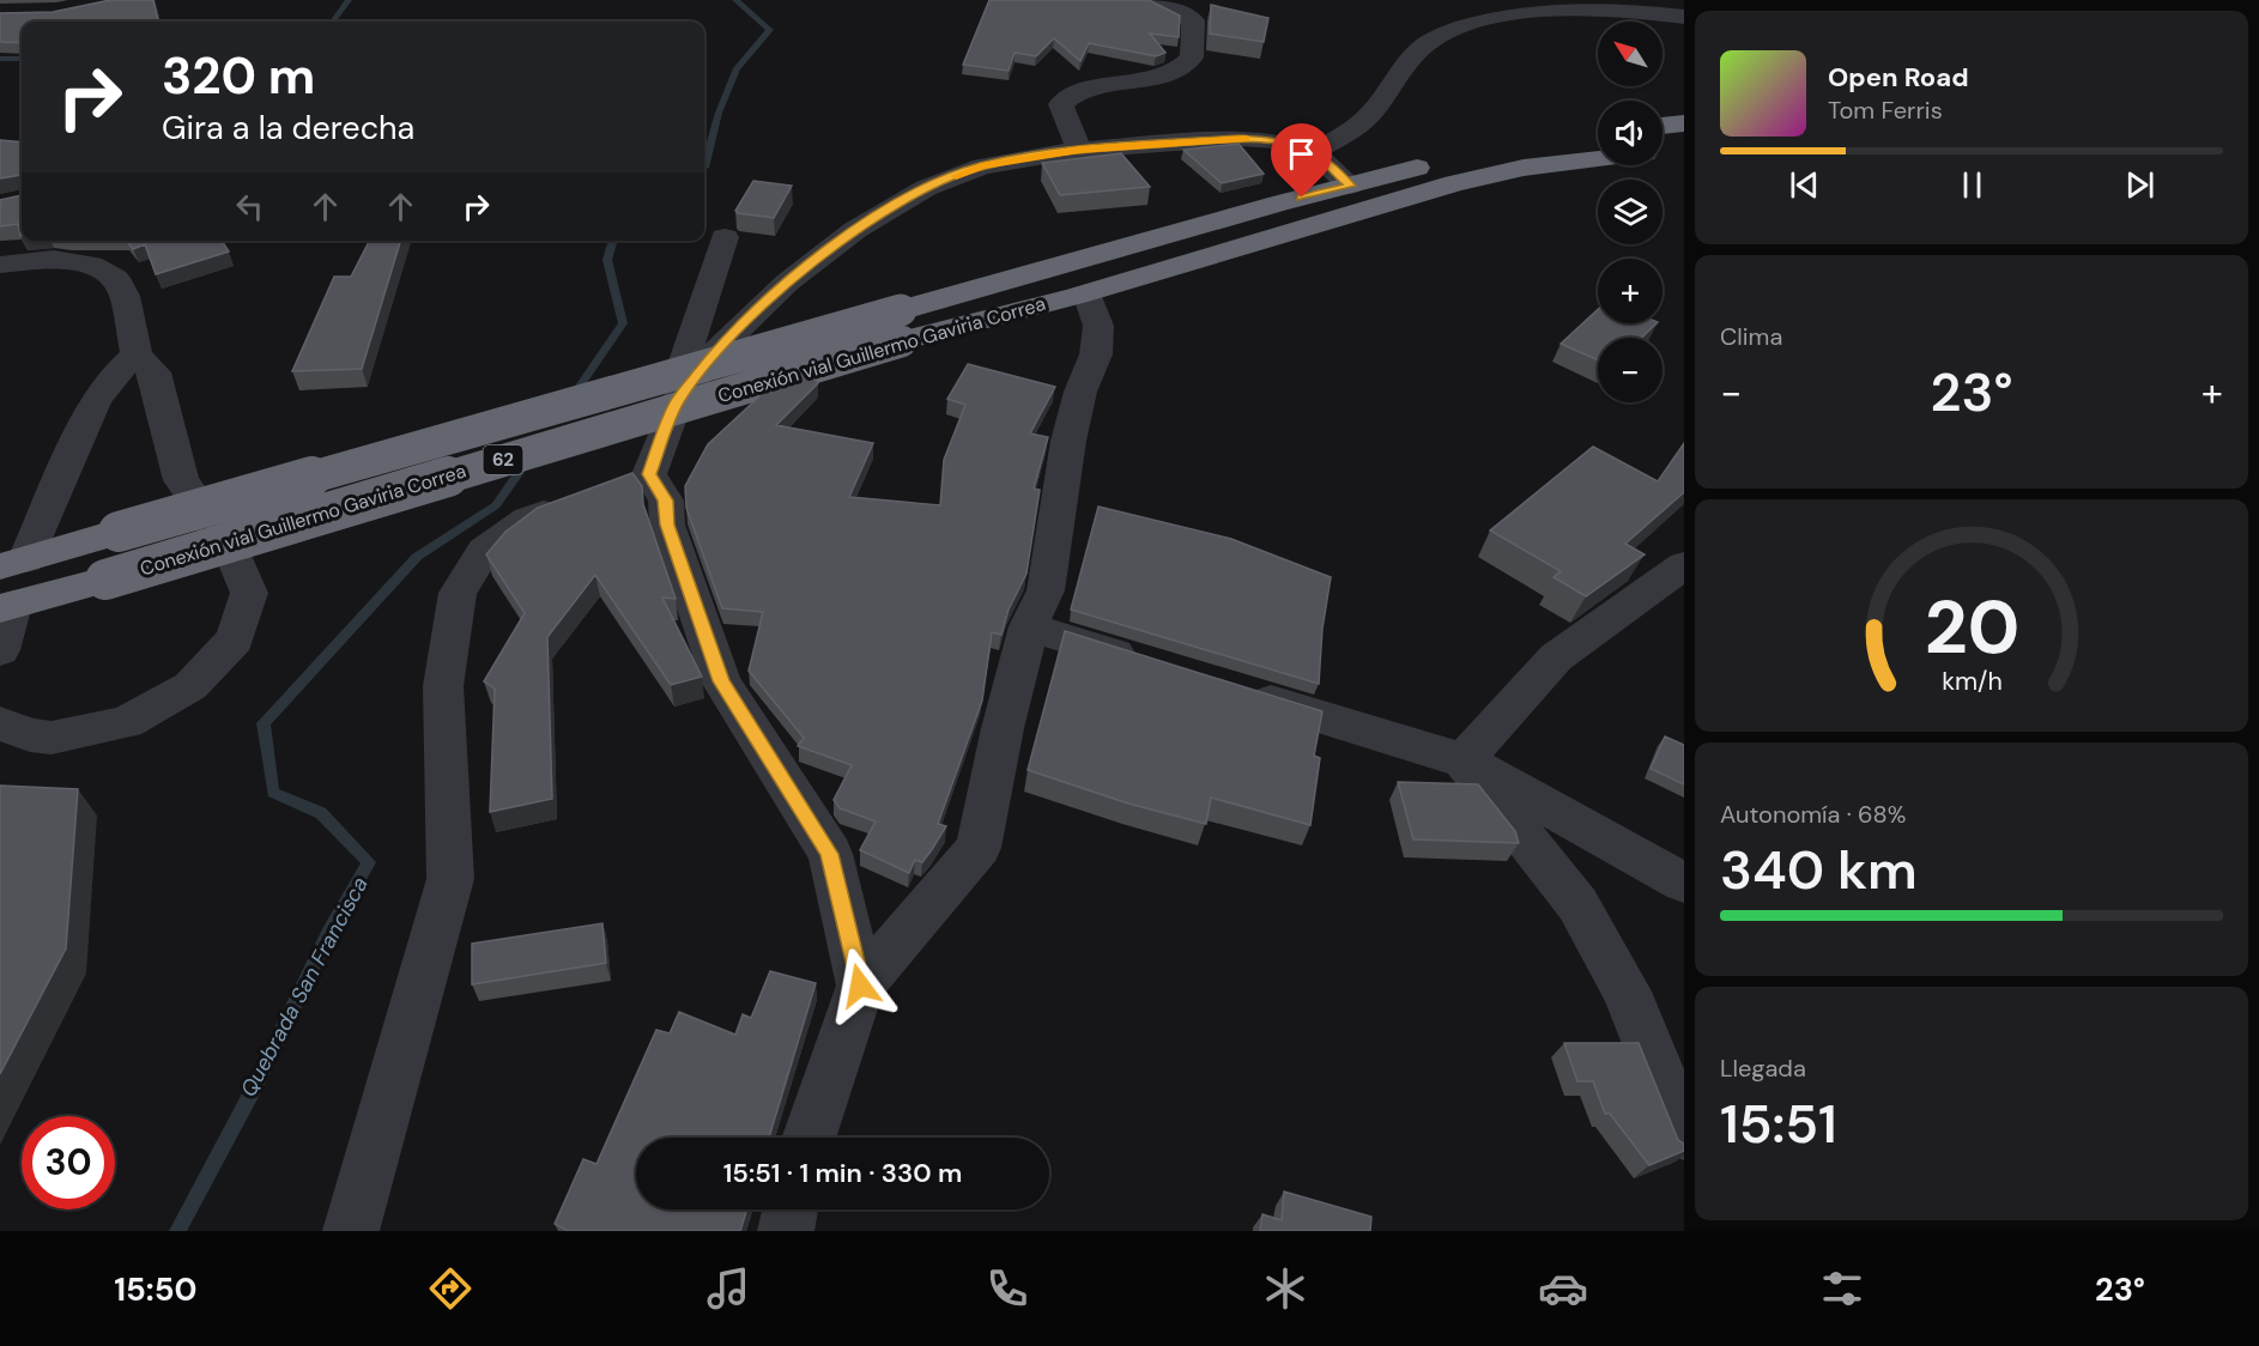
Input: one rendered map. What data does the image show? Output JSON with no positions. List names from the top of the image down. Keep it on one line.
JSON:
{"streets":{"highway":["Conexión vial Guillermo Gaviria Correa","62"]},"water":["Quebrada San Francisca"],"north":"top left","page":{"map_buttons":["+","−"],"turn":["320 m","Gira a la derecha"],"song":["Open Road","Tom Ferris"],"tile":["Clima",["Autonomía · 68%","340 km"],["Llegada","15:51"]],"heat":["−","23°","+"],"limit":"30","trip":"15:51 · 1 min · 330 m","tabs":["15:50","23°"],"gauge":["20","km/h"]}}
